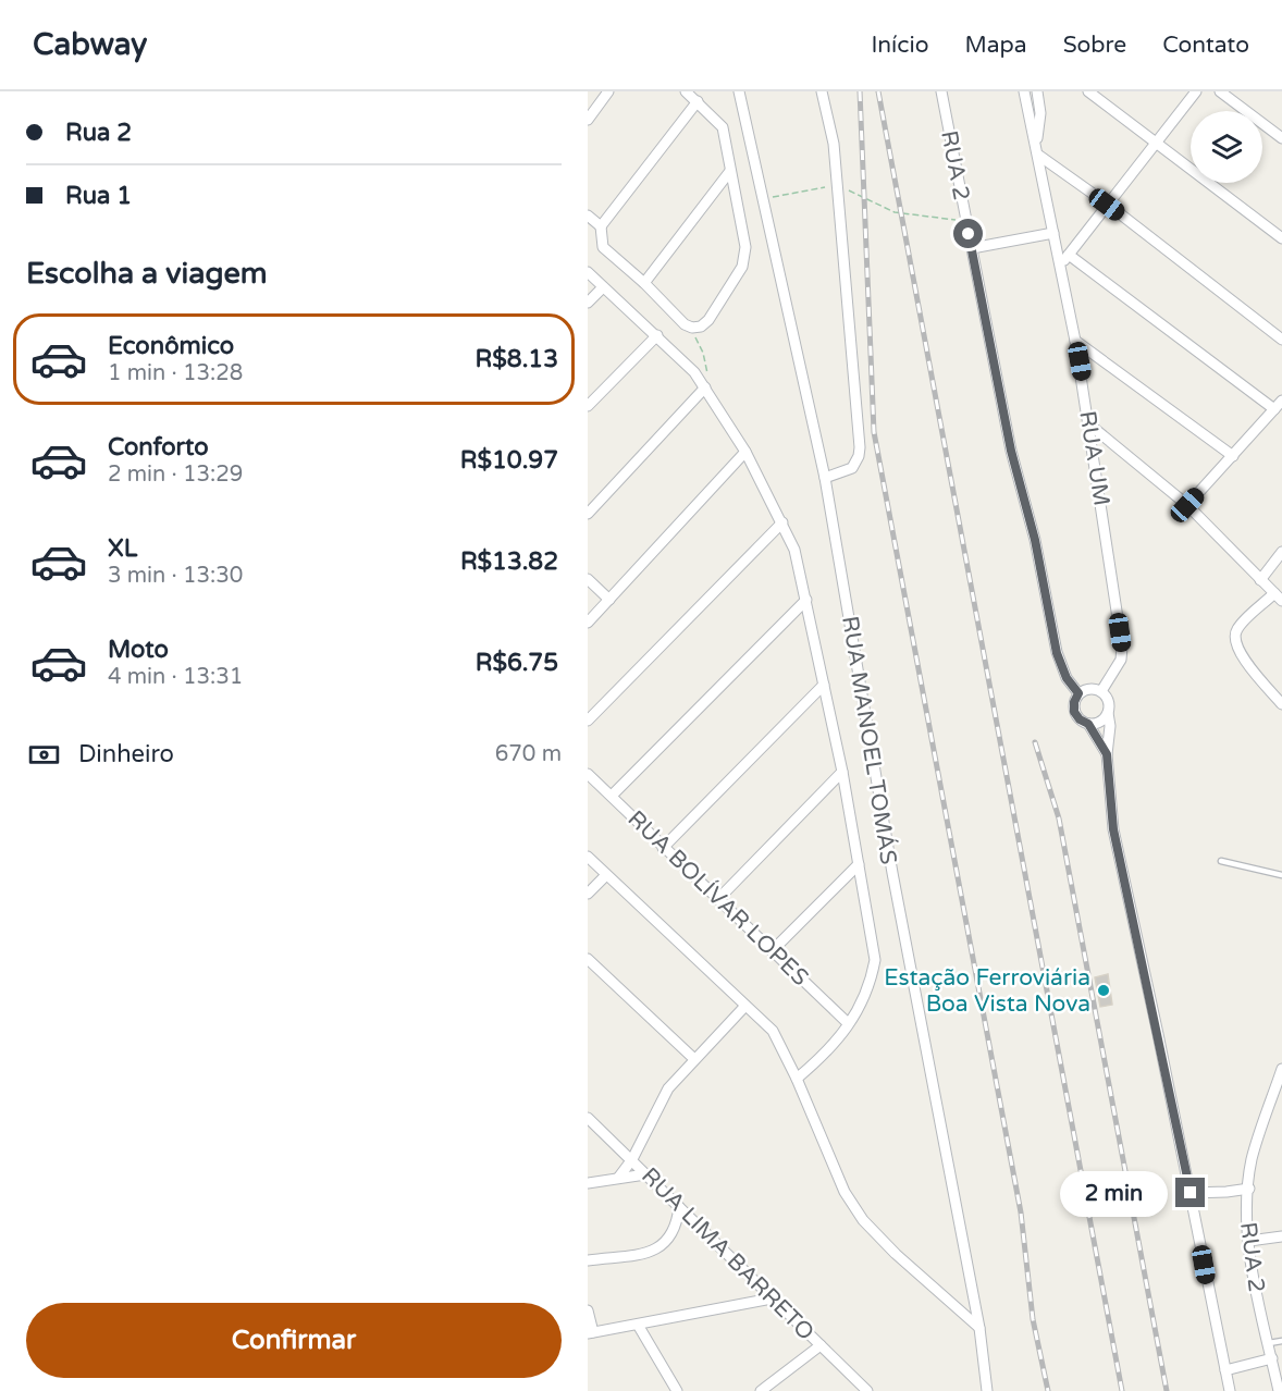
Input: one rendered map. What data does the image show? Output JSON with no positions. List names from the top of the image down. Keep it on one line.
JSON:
{"streets":{"street":["RUA 2","RUA UM","RUA MANOEL TOMÁS","RUA BOLÍVAR LOPES","RUA LIMA BARRETO"]},"crossings":[["RUA 2","RUA UM"]],"places":["Estação Ferroviária Boa Vista Nova"],"page":{"header":"Cabway","nav":["Início","Mapa","Sobre","Contato"],"banner":["Rua 2","Rua 1"],"heading":"Escolha a viagem","list":[{"name":"Econômico","note":"1 min · 13:28","value":"R$8.13"},{"name":"Conforto","note":"2 min · 13:29","value":"R$10.97"},{"name":"XL","note":"3 min · 13:30","value":"R$13.82"},{"name":"Moto","note":"4 min · 13:31","value":"R$6.75"}],"pay":["Dinheiro","670 m"],"bubble":"2 min","buttons":"Confirmar"}}
